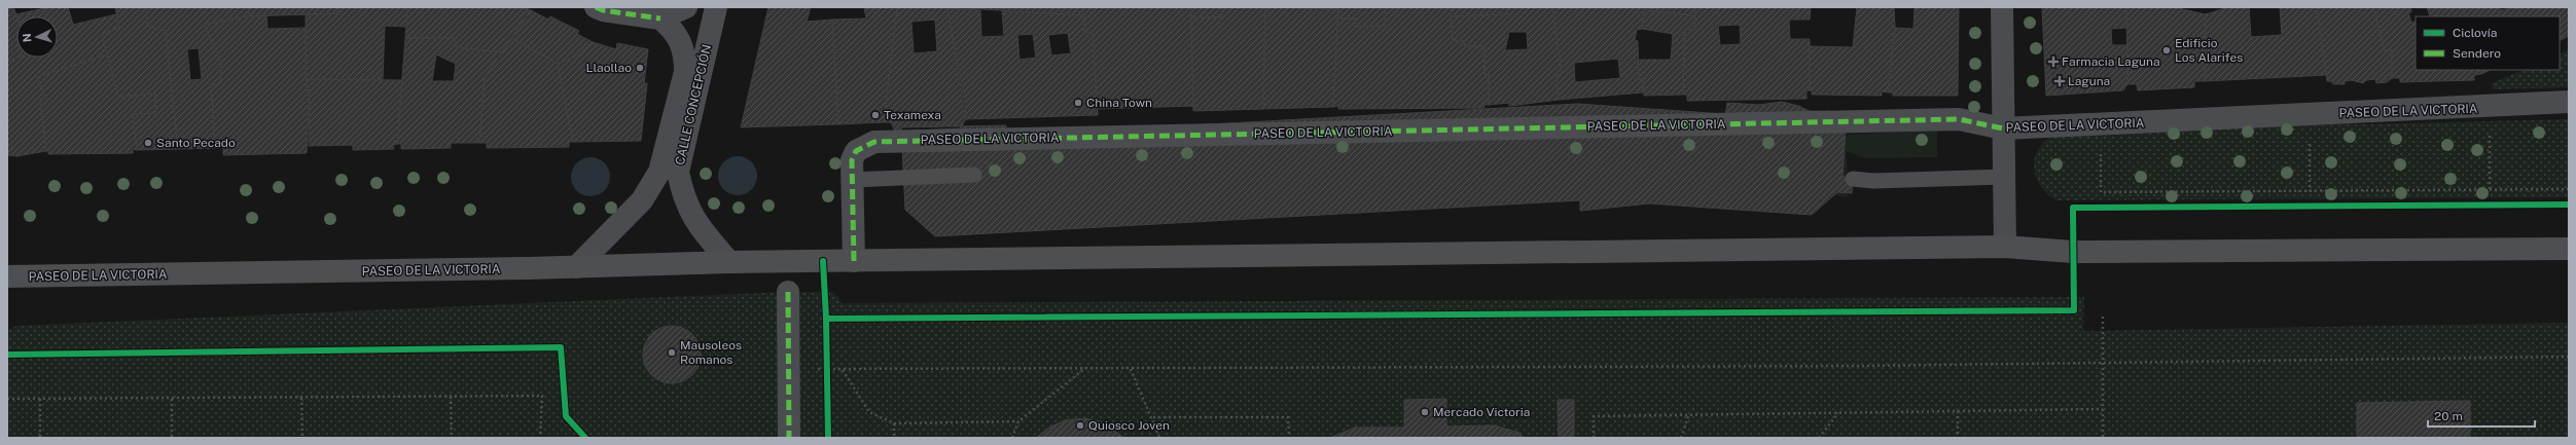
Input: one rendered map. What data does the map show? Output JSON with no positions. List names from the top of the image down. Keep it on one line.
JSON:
{"streets":{"main road":["PASEO DE LA VICTORIA"],"street":["CALLE CONCEPCIÓN"]},"crossings":[["CALLE CONCEPCIÓN","PASEO DE LA VICTORIA"]],"places":{"other":["Edificio Los Alarifes","Llaollao","China Town","Texamexa","Santo Pecado","Mausoleos Romanos","Mercado Victoria","Quiosco Joven"],"health":["Farmacia Laguna","Laguna"]},"legend":["Ciclovía","Sendero"],"scale_bar":"20 m","north":"left"}
